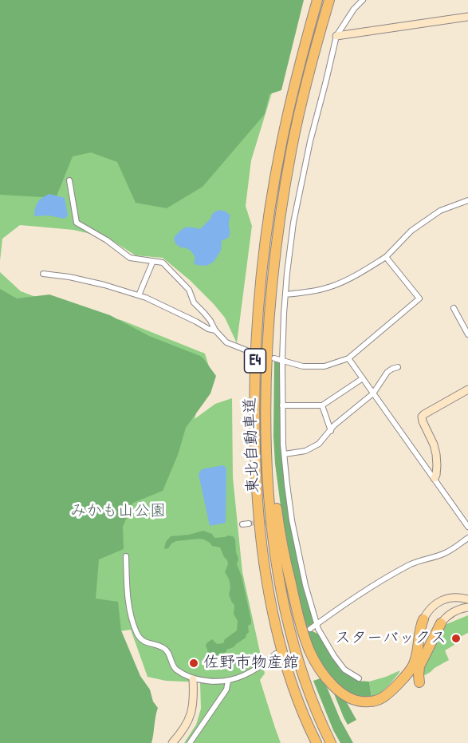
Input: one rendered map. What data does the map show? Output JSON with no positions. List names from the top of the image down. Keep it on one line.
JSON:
{"streets":{"highway":["E4","東北自動車道"]},"parks":["みかも山公園"],"places":["スターバックス","佐野市物産館"]}
